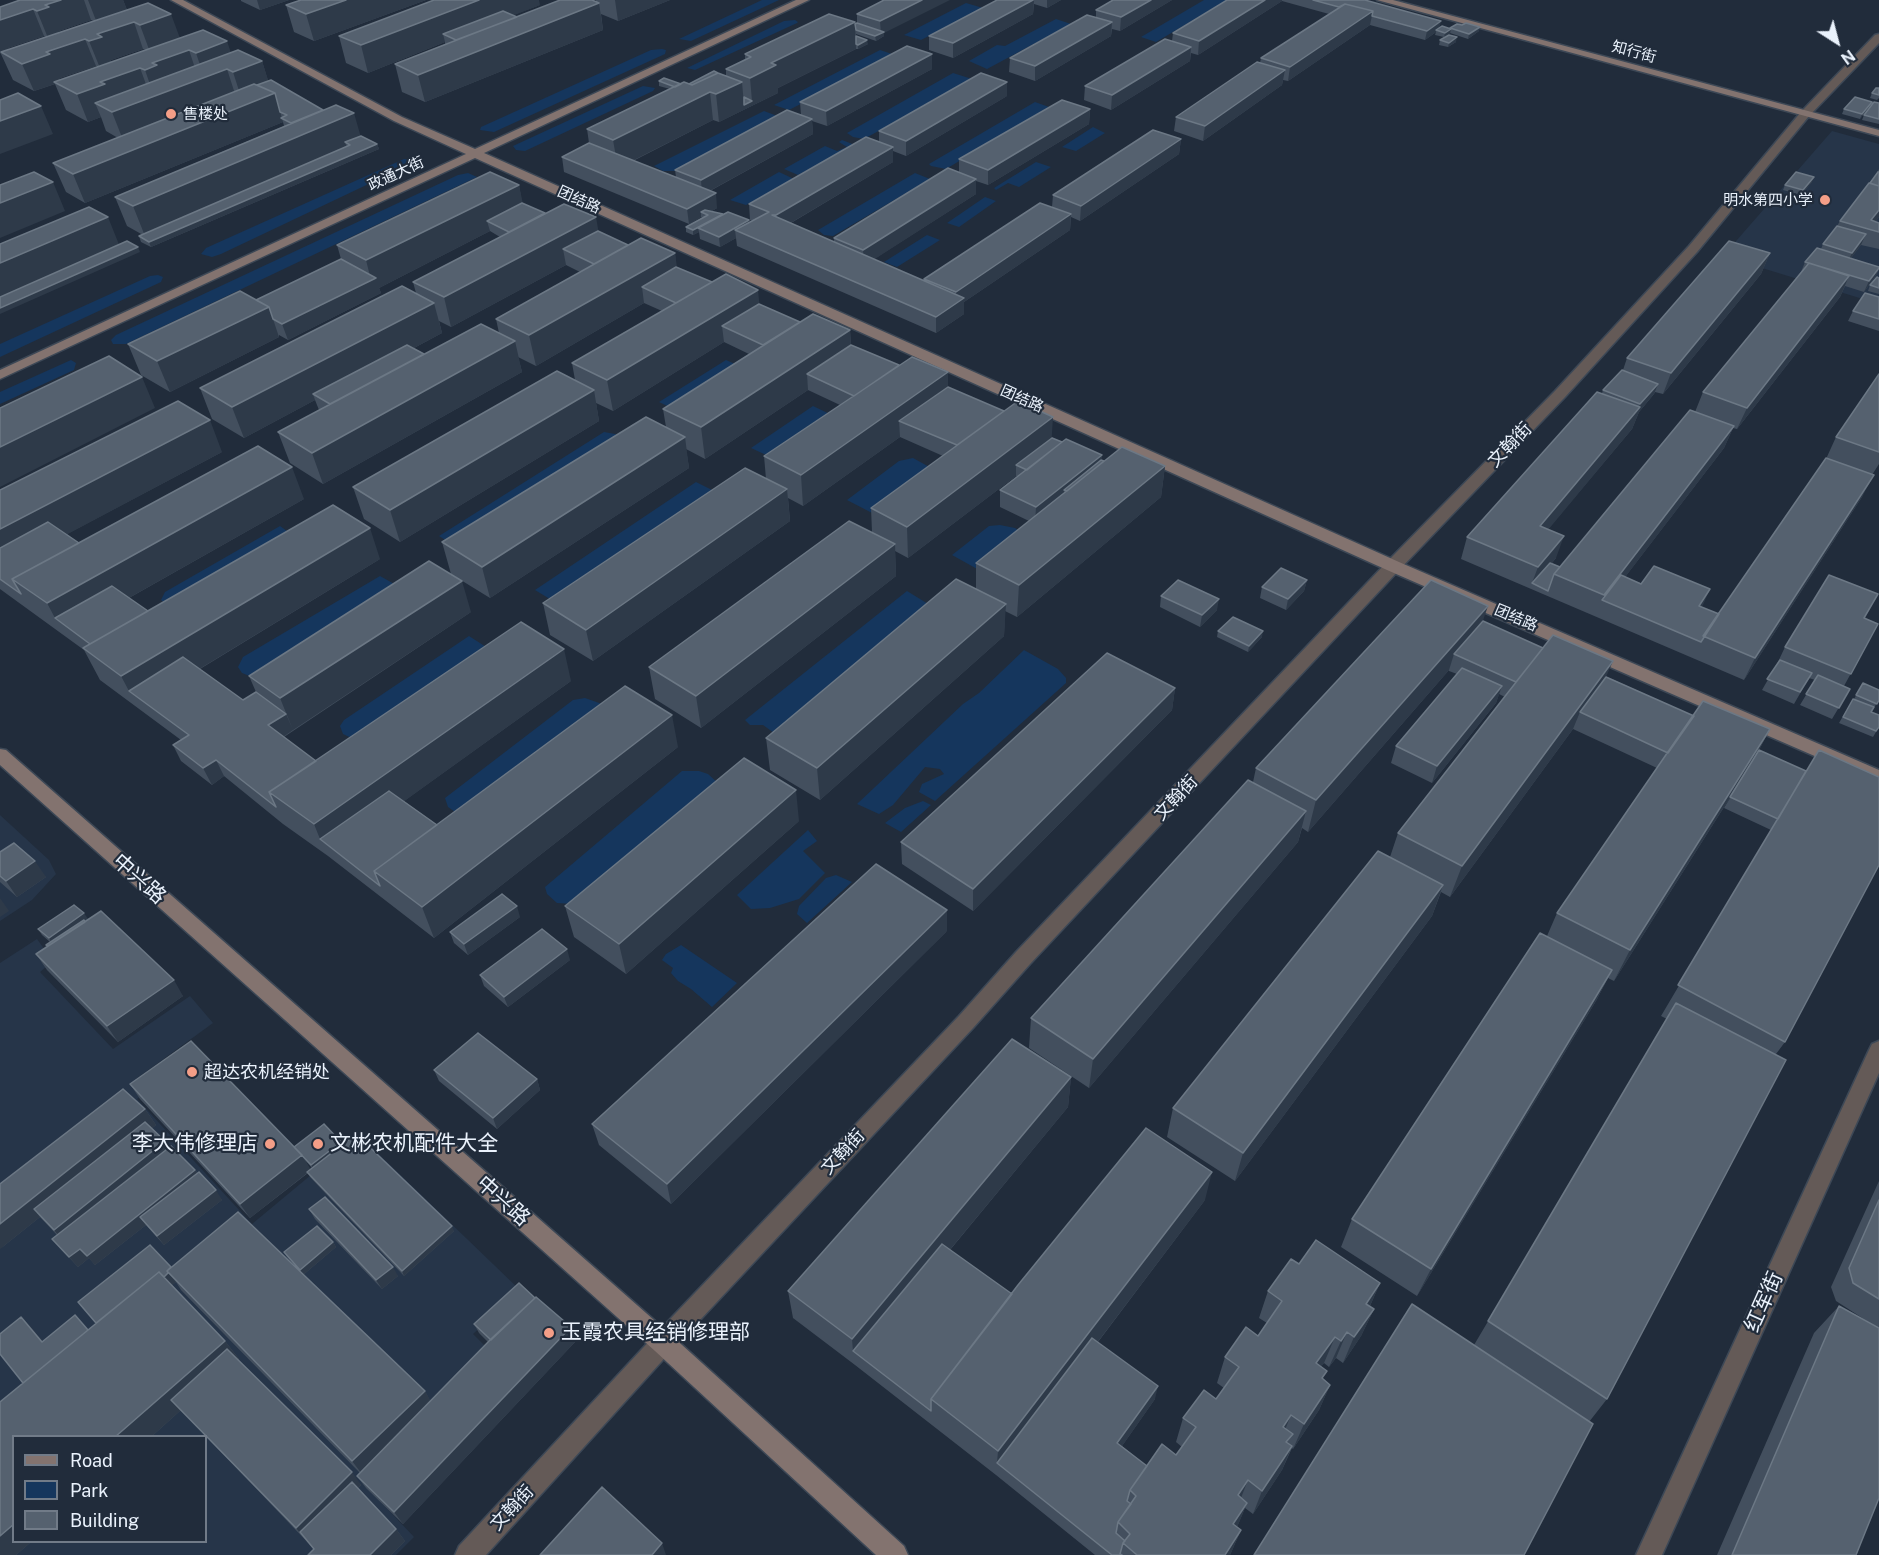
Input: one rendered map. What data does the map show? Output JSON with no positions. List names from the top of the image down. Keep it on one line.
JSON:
{"streets":{"street":["知行街","政通大街","团结路","文翰街","中兴路","红军街"]},"crossings":[["知行街","文翰街"],["政通大街","团结路"],["团结路","文翰街"],["文翰街","中兴路"]],"places":["售楼处","明水第四小学","超达农机经销处","李大伟修理店","文彬农机配件大全","玉霞农具经销修理部"],"legend":["Road","Park","Building"],"north":"bottom right"}
